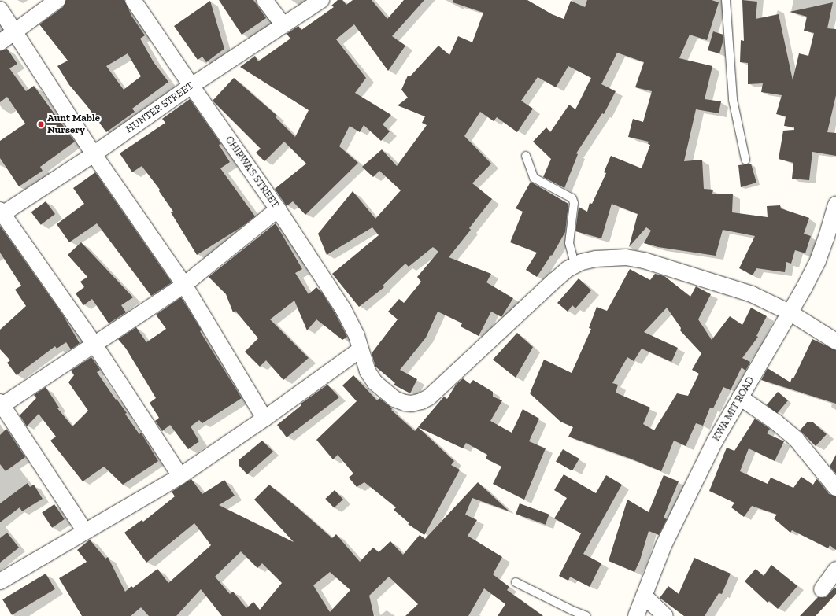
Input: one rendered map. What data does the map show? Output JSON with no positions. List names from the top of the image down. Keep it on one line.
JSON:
{"streets":{"street":["HUNTER STREET","CHIRWA’S STREET","KWA MIT ROAD"]},"crossings":[["HUNTER STREET","CHIRWA’S STREET"],["CHIRWA’S STREET","KWA MIT ROAD"]],"places":["Aunt Mable Nursery"]}
